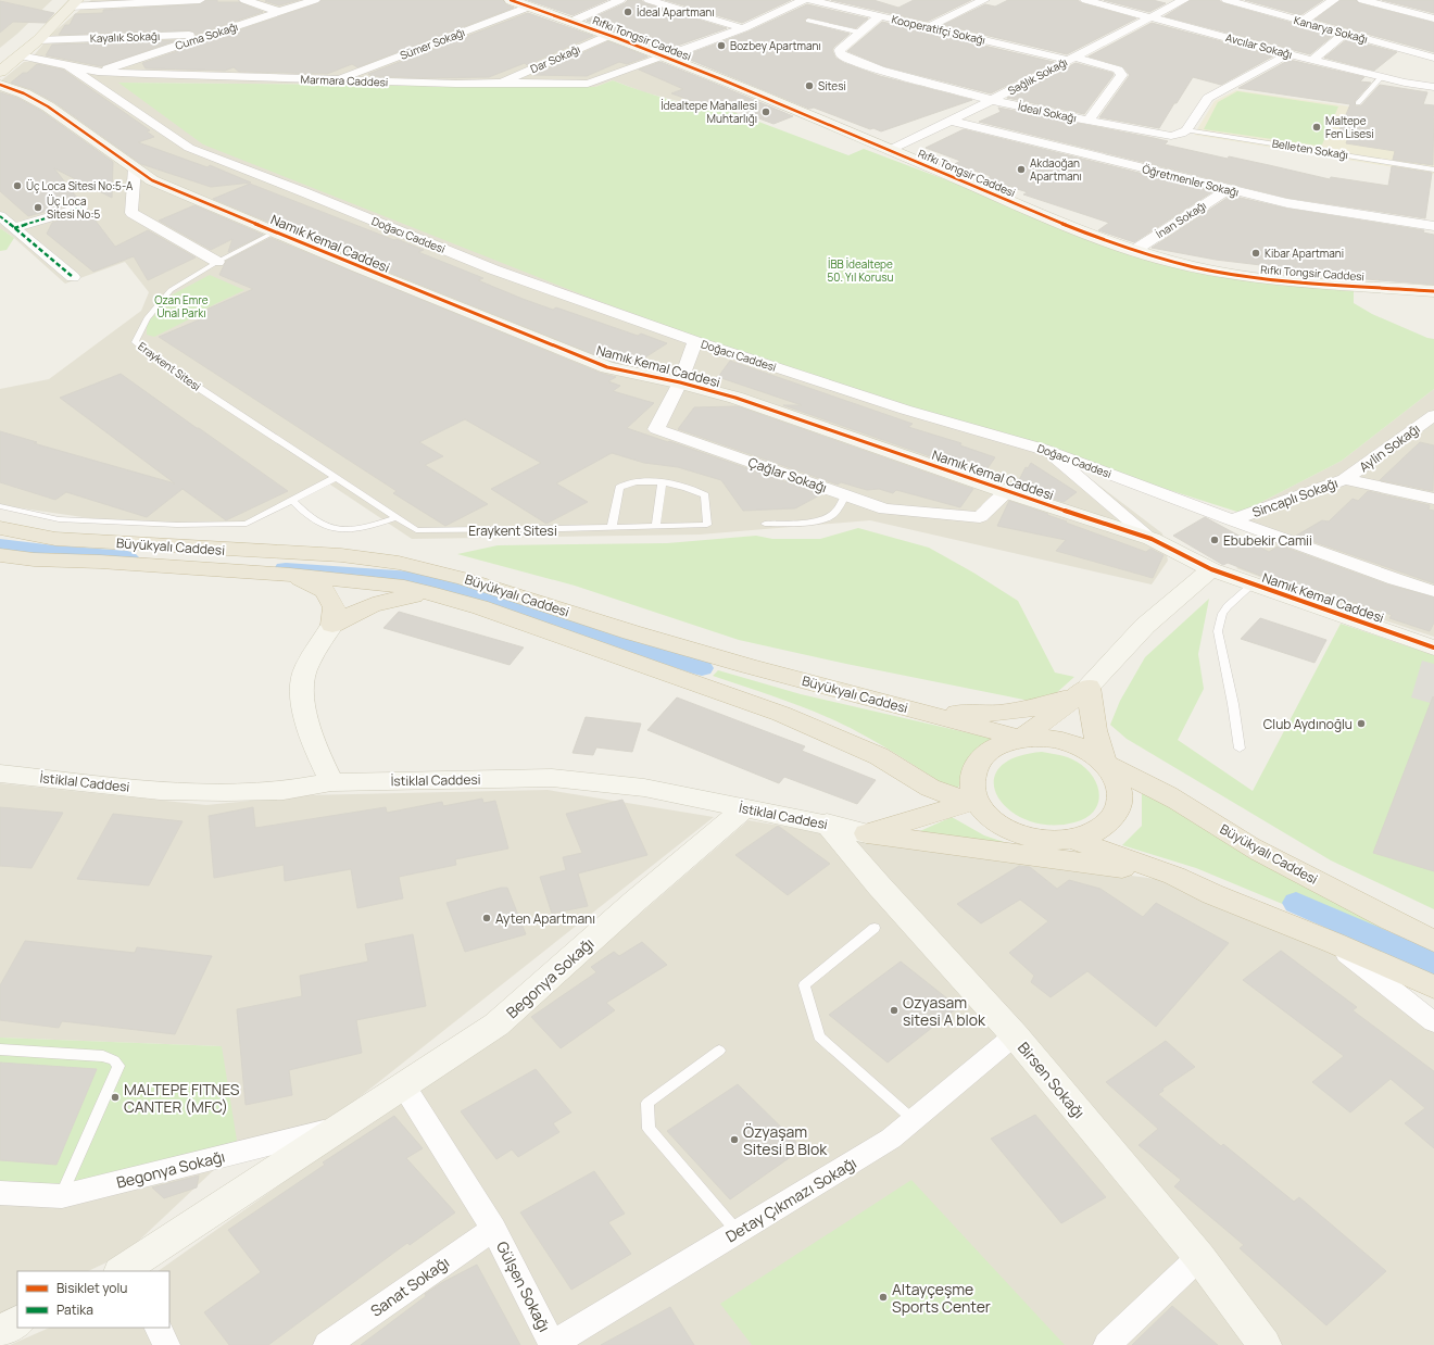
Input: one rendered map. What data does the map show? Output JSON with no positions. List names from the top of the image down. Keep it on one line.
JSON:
{"streets":{"highway":["Büyükyalı Caddesi","İstiklal Caddesi"],"street":["Kooperatifçi Sokağı","Kanarya Sokağı","Cuma Sokağı","Kayalık Sokağı","Rıfkı Tongsir Caddesi","Sümer Sokağı","Avcılar Sokağı","Dar Sokağı","Sağlık Sokağı","Marmara Caddesi","İdeal Sokağı","Öğretmenler Sokağı","İnan Sokağı","Doğacı Caddesi","Namık Kemal Caddesi","Aylin Sokağı","Çağlar Sokağı","Sincaplı Sokağı","Begonya Sokağı","Birsen Sokağı","Detay Çıkmazı Sokağı","Sanat Sokağı","Gülşen Sokağı"],"lane":["Belleten Sokağı","Eraykent Sitesi"]},"crossings":[["Kooperatifçi Sokağı","Sağlık Sokağı"],["Kooperatifçi Sokağı","İdeal Sokağı"],["Cuma Sokağı","Kayalık Sokağı"],["Cuma Sokağı","Marmara Caddesi"],["Rıfkı Tongsir Caddesi","Sümer Sokağı"],["Rıfkı Tongsir Caddesi","Dar Sokağı"],["Rıfkı Tongsir Caddesi","Sağlık Sokağı"],["Rıfkı Tongsir Caddesi","Marmara Caddesi"],["Rıfkı Tongsir Caddesi","İnan Sokağı"],["Sümer Sokağı","Marmara Caddesi"],["Avcılar Sokağı","Sağlık Sokağı"],["Dar Sokağı","Marmara Caddesi"],["Sağlık Sokağı","İdeal Sokağı"],["Sağlık Sokağı","Öğretmenler Sokağı"],["Marmara Caddesi","Doğacı Caddesi"],["İdeal Sokağı","Belleten Sokağı"],["Öğretmenler Sokağı","İnan Sokağı"],["Doğacı Caddesi","Çağlar Sokağı"],["Doğacı Caddesi","Sincaplı Sokağı"],["Namık Kemal Caddesi","Eraykent Sitesi"],["Namık Kemal Caddesi","Çağlar Sokağı"],["Aylin Sokağı","Sincaplı Sokağı"],["İstiklal Caddesi","Begonya Sokağı"],["İstiklal Caddesi","Birsen Sokağı"],["Begonya Sokağı","Gülşen Sokağı"],["Birsen Sokağı","Detay Çıkmazı Sokağı"],["Detay Çıkmazı Sokağı","Gülşen Sokağı"],["Sanat Sokağı","Gülşen Sokağı"]],"parks":["İBB İdealtepe 50. Yıl Korusu","Ozan Emre Ünal Parkı"],"places":["İdeal Apartmanı","Bozbey Apartmanı","Sitesi","İdealtepe Mahallesi Muhtarlığı","Maltepe Fen Lisesi","Akdaoğan Apartmanı","Üç Loca Sitesi No:5-A","Üç Loca Sitesi No:5","Kibar Apartmani","Ebubekir Camii","Club Aydınoğlu","Ayten Apartmanı","Ozyasam sitesi A blok","MALTEPE FITNES CANTER (MFC)","Özyaşam Sitesi B Blok","Altayçeşme Sports Center"],"legend":["Bisiklet yolu","Patika"]}
